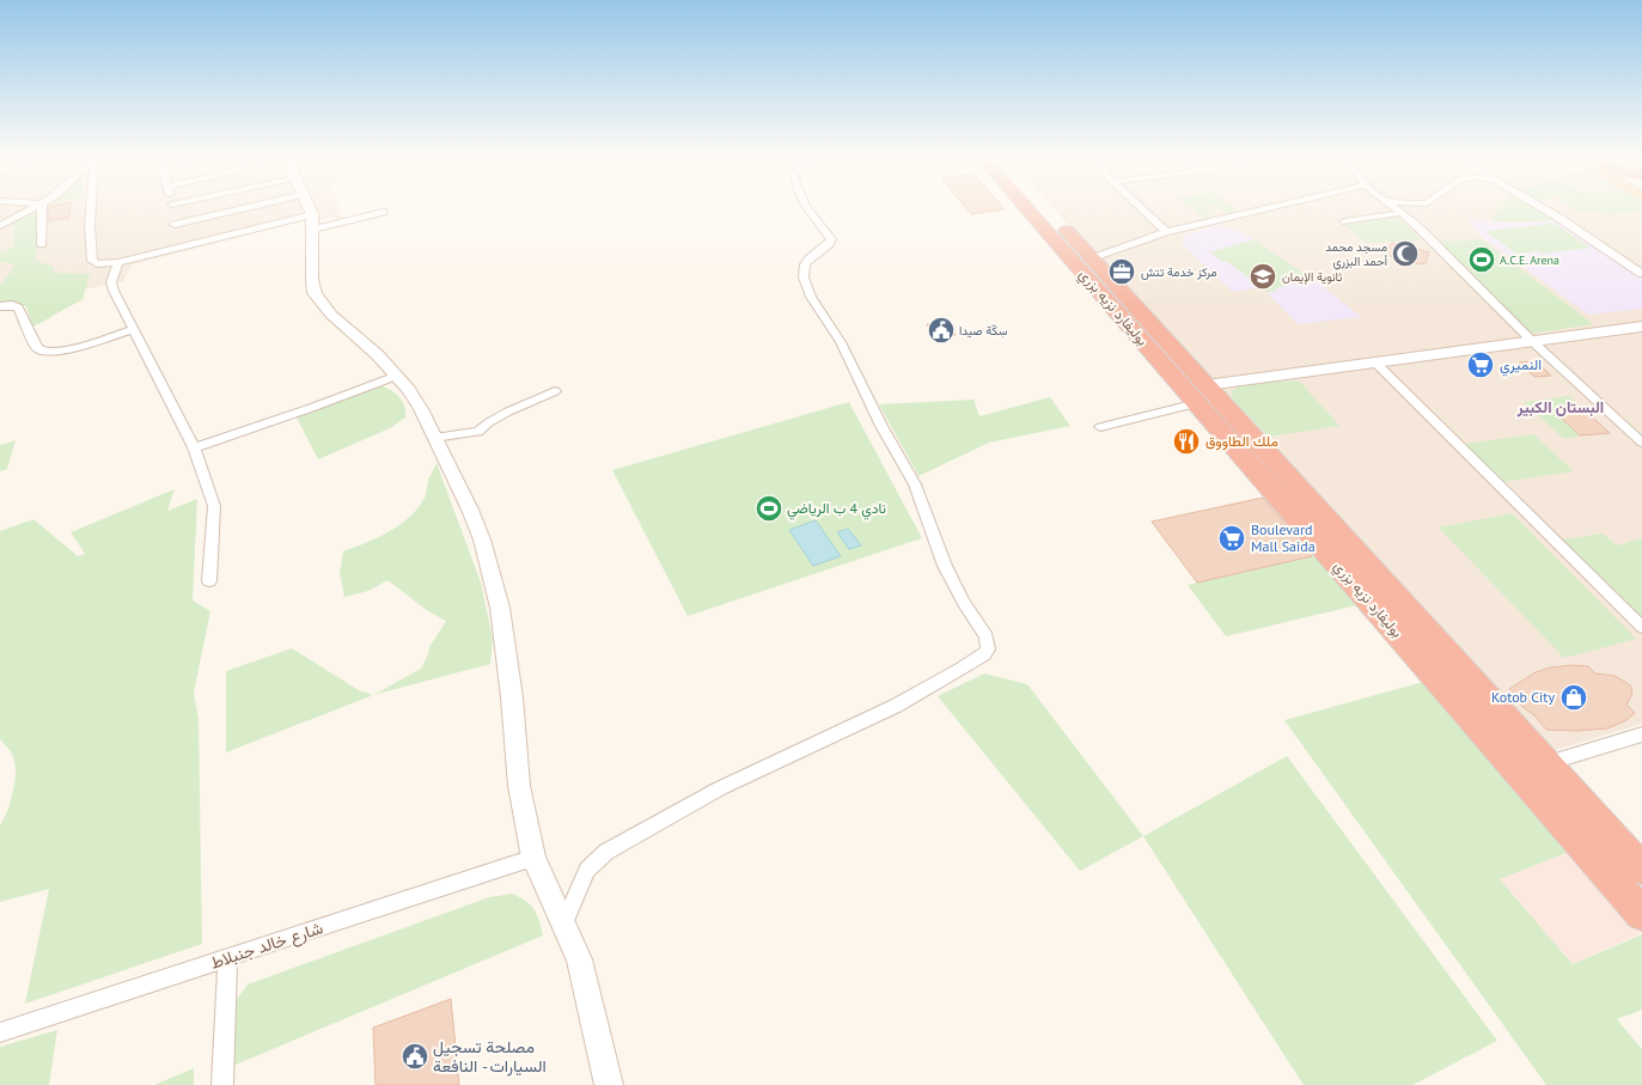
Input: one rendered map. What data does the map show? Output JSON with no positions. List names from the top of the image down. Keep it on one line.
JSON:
{"streets":{"highway":["بوليفارد نزيه بزري"],"street":["شارع خالد جنبلاط"]},"districts":["البستان الكبير"],"places":{"mosque":["مسجد محمد أحمد البزري"],"sports":["A.C.E. Arena","نادي 4 ب الرياضي"],"office":["مركز خدمة تتش"],"school or university":["ثانوية الإيمان"],"public building":["سِكّة صيدا","مصلحة تسجيل السيارات - النافعة"],"supermarket":["النميري","Boulevard Mall Saida"],"restaurant":["ملك الطاووق"],"shop":["Kotob City"]}}
